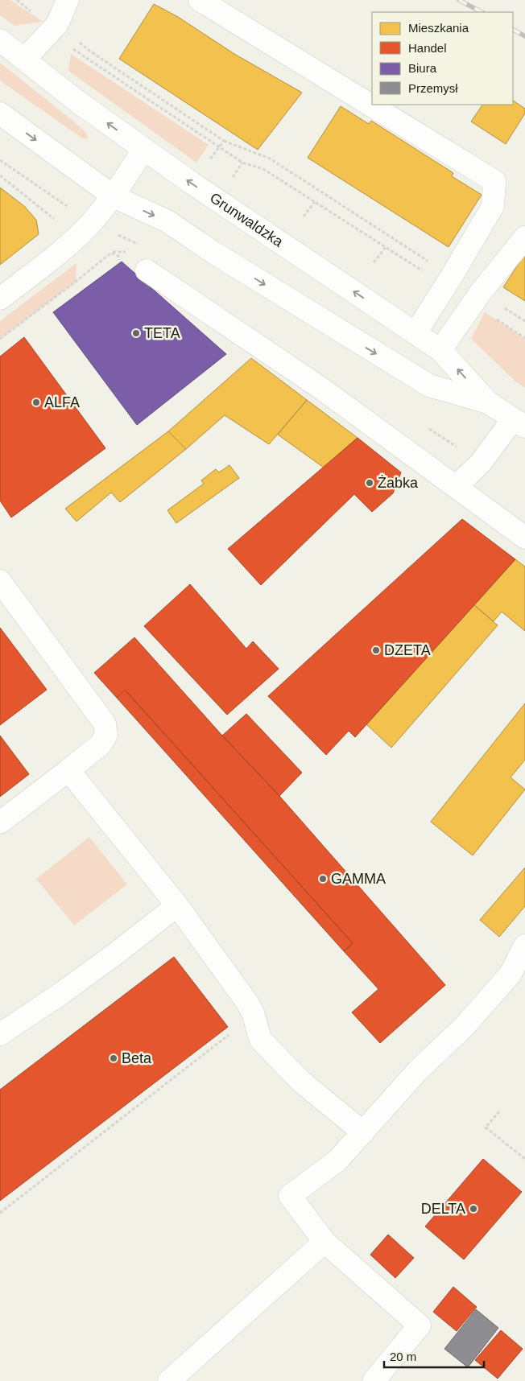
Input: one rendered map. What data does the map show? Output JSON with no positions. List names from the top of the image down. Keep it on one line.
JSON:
{"streets":{"main road":["Grunwaldzka"]},"places":["TETA","ALFA","Żabka","DZETA","GAMMA","Beta","DELTA"],"legend":["Mieszkania","Handel","Biura","Przemysł"],"scale_bar":"20 m"}
